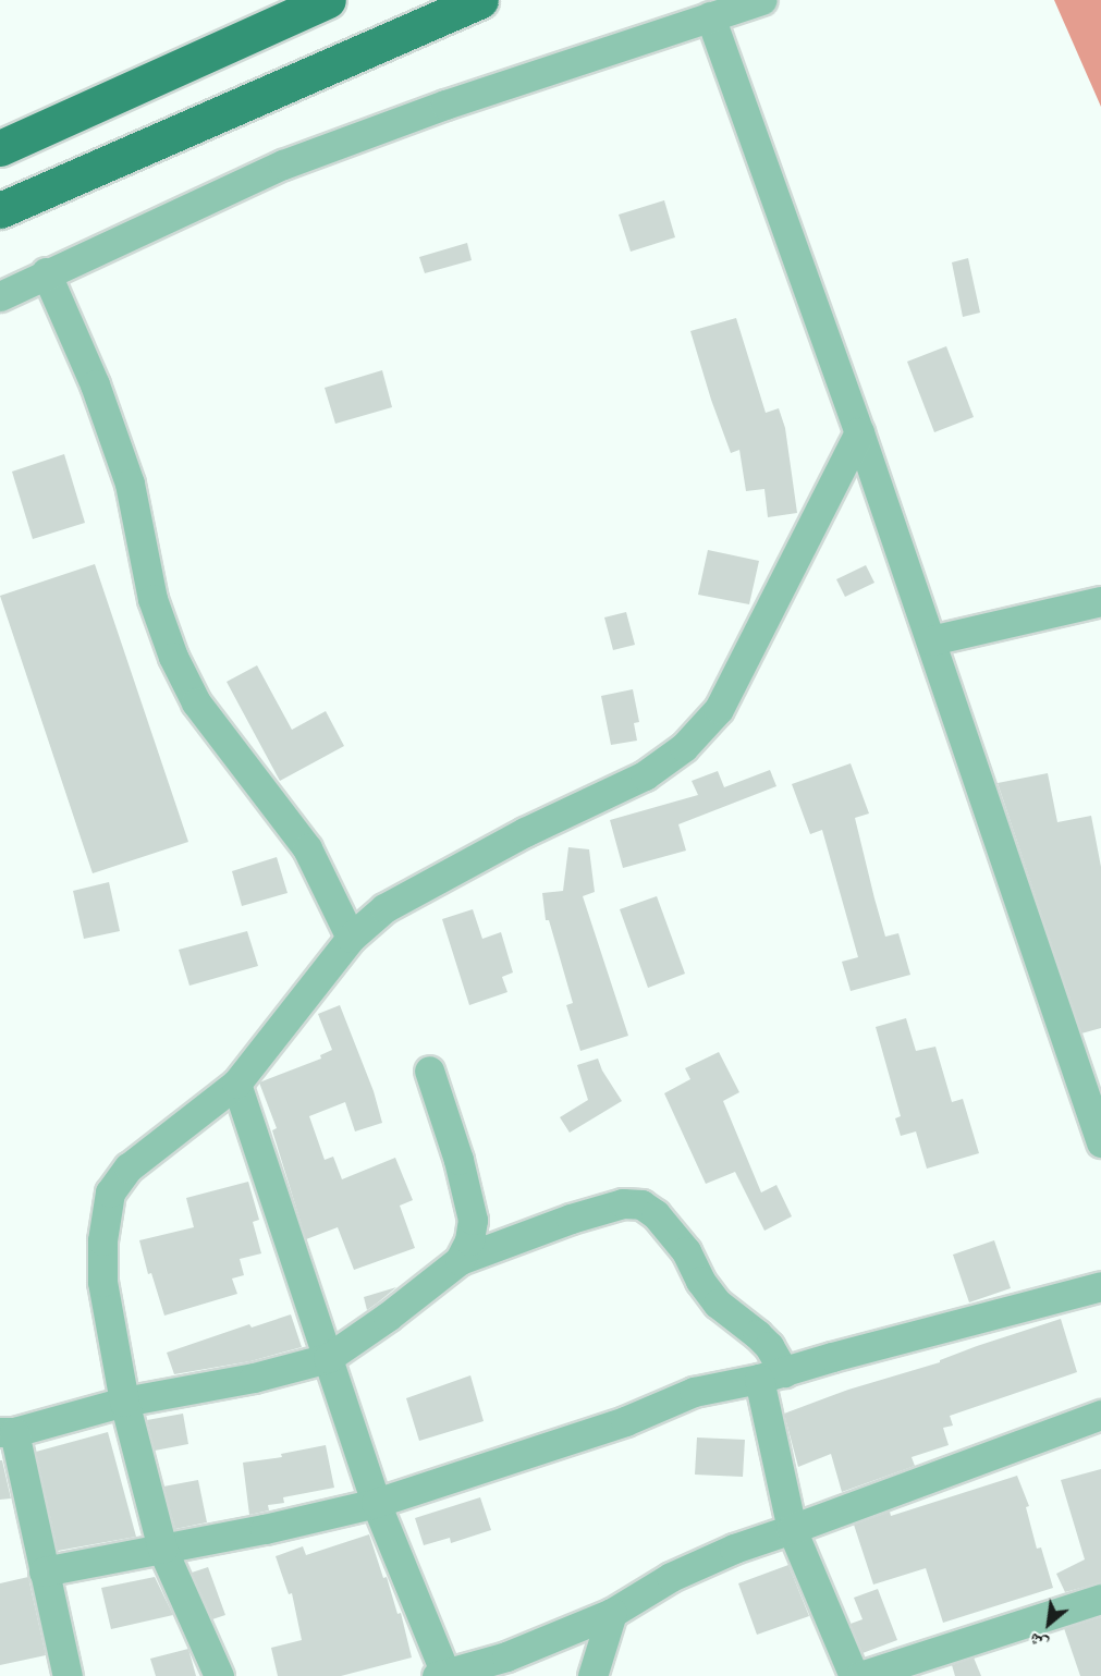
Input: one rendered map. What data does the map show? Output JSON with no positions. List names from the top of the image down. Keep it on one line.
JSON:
{"north":"bottom left"}
